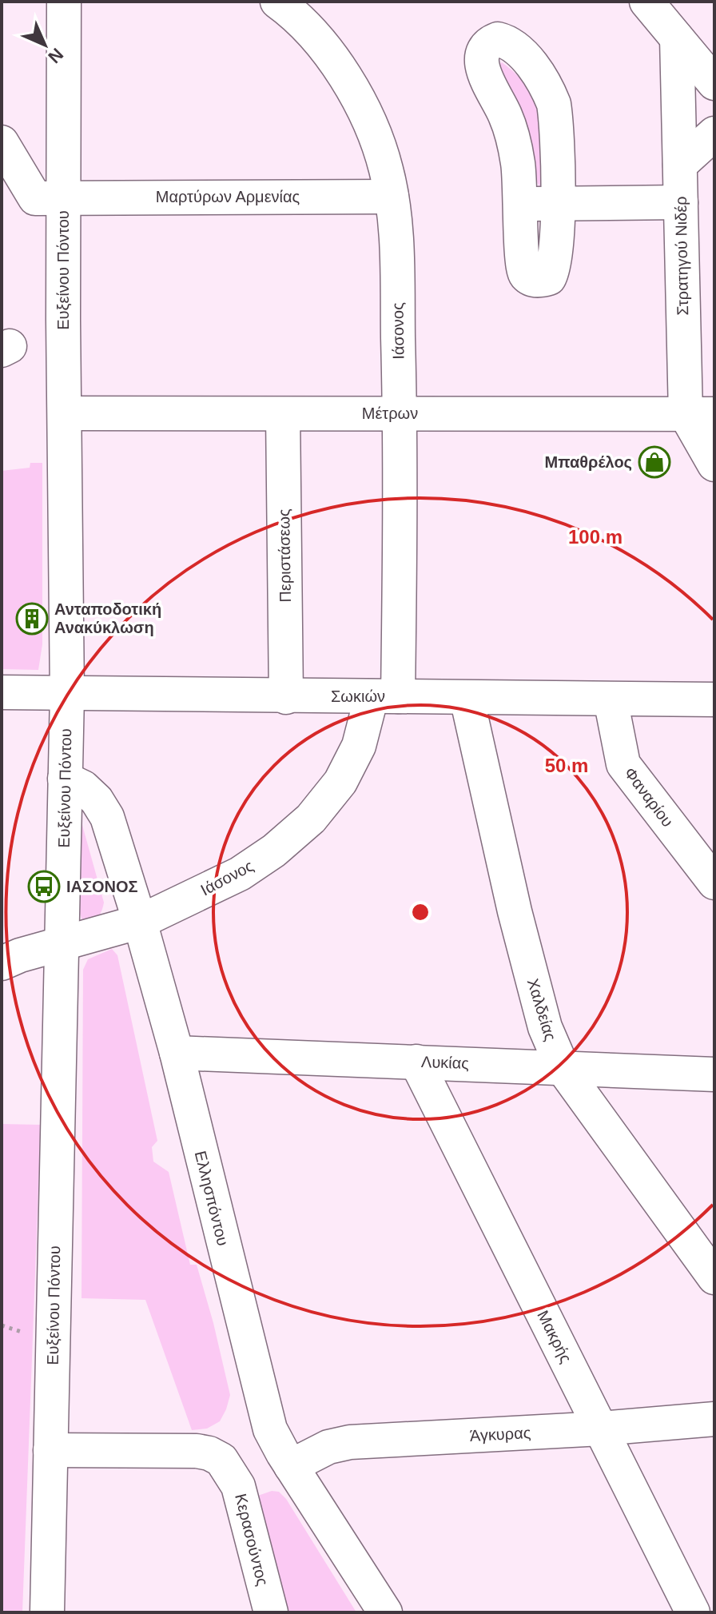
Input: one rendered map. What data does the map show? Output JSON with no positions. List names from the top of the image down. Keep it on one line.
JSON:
{"streets":{"street":["Μαρτύρων Αρμενίας","Στρατηγού Νιδέρ","Ευξείνου Πόντου","Ιάσονος","Μέτρων","Περιστάσεως","Σωκιών","Φαναρίου","Χαλδείας","Λυκίας","Ελλησπόντου","Μακρής","Άγκυρας","Κερασούντος"]},"crossings":[["Μαρτύρων Αρμενίας","Ευξείνου Πόντου"],["Μαρτύρων Αρμενίας","Ιάσονος"],["Στρατηγού Νιδέρ","Μέτρων"],["Ευξείνου Πόντου","Ιάσονος"],["Ευξείνου Πόντου","Μέτρων"],["Ευξείνου Πόντου","Σωκιών"],["Ευξείνου Πόντου","Ελλησπόντου"],["Ευξείνου Πόντου","Κερασούντος"],["Ιάσονος","Μέτρων"],["Ιάσονος","Σωκιών"],["Ιάσονος","Ελλησπόντου"],["Μέτρων","Περιστάσεως"],["Περιστάσεως","Σωκιών"],["Σωκιών","Φαναρίου"],["Σωκιών","Χαλδείας"],["Χαλδείας","Λυκίας"],["Λυκίας","Ελλησπόντου"],["Λυκίας","Μακρής"],["Ελλησπόντου","Άγκυρας"],["Μακρής","Άγκυρας"]],"places":{"shop":["Μπαθρέλος"],"building":["Ανταποδοτική Ανακύκλωση"],"bus stop":["ΙΑΣΟΝΟΣ"]},"north":"bottom right","rings":["100 m","50 m"]}
